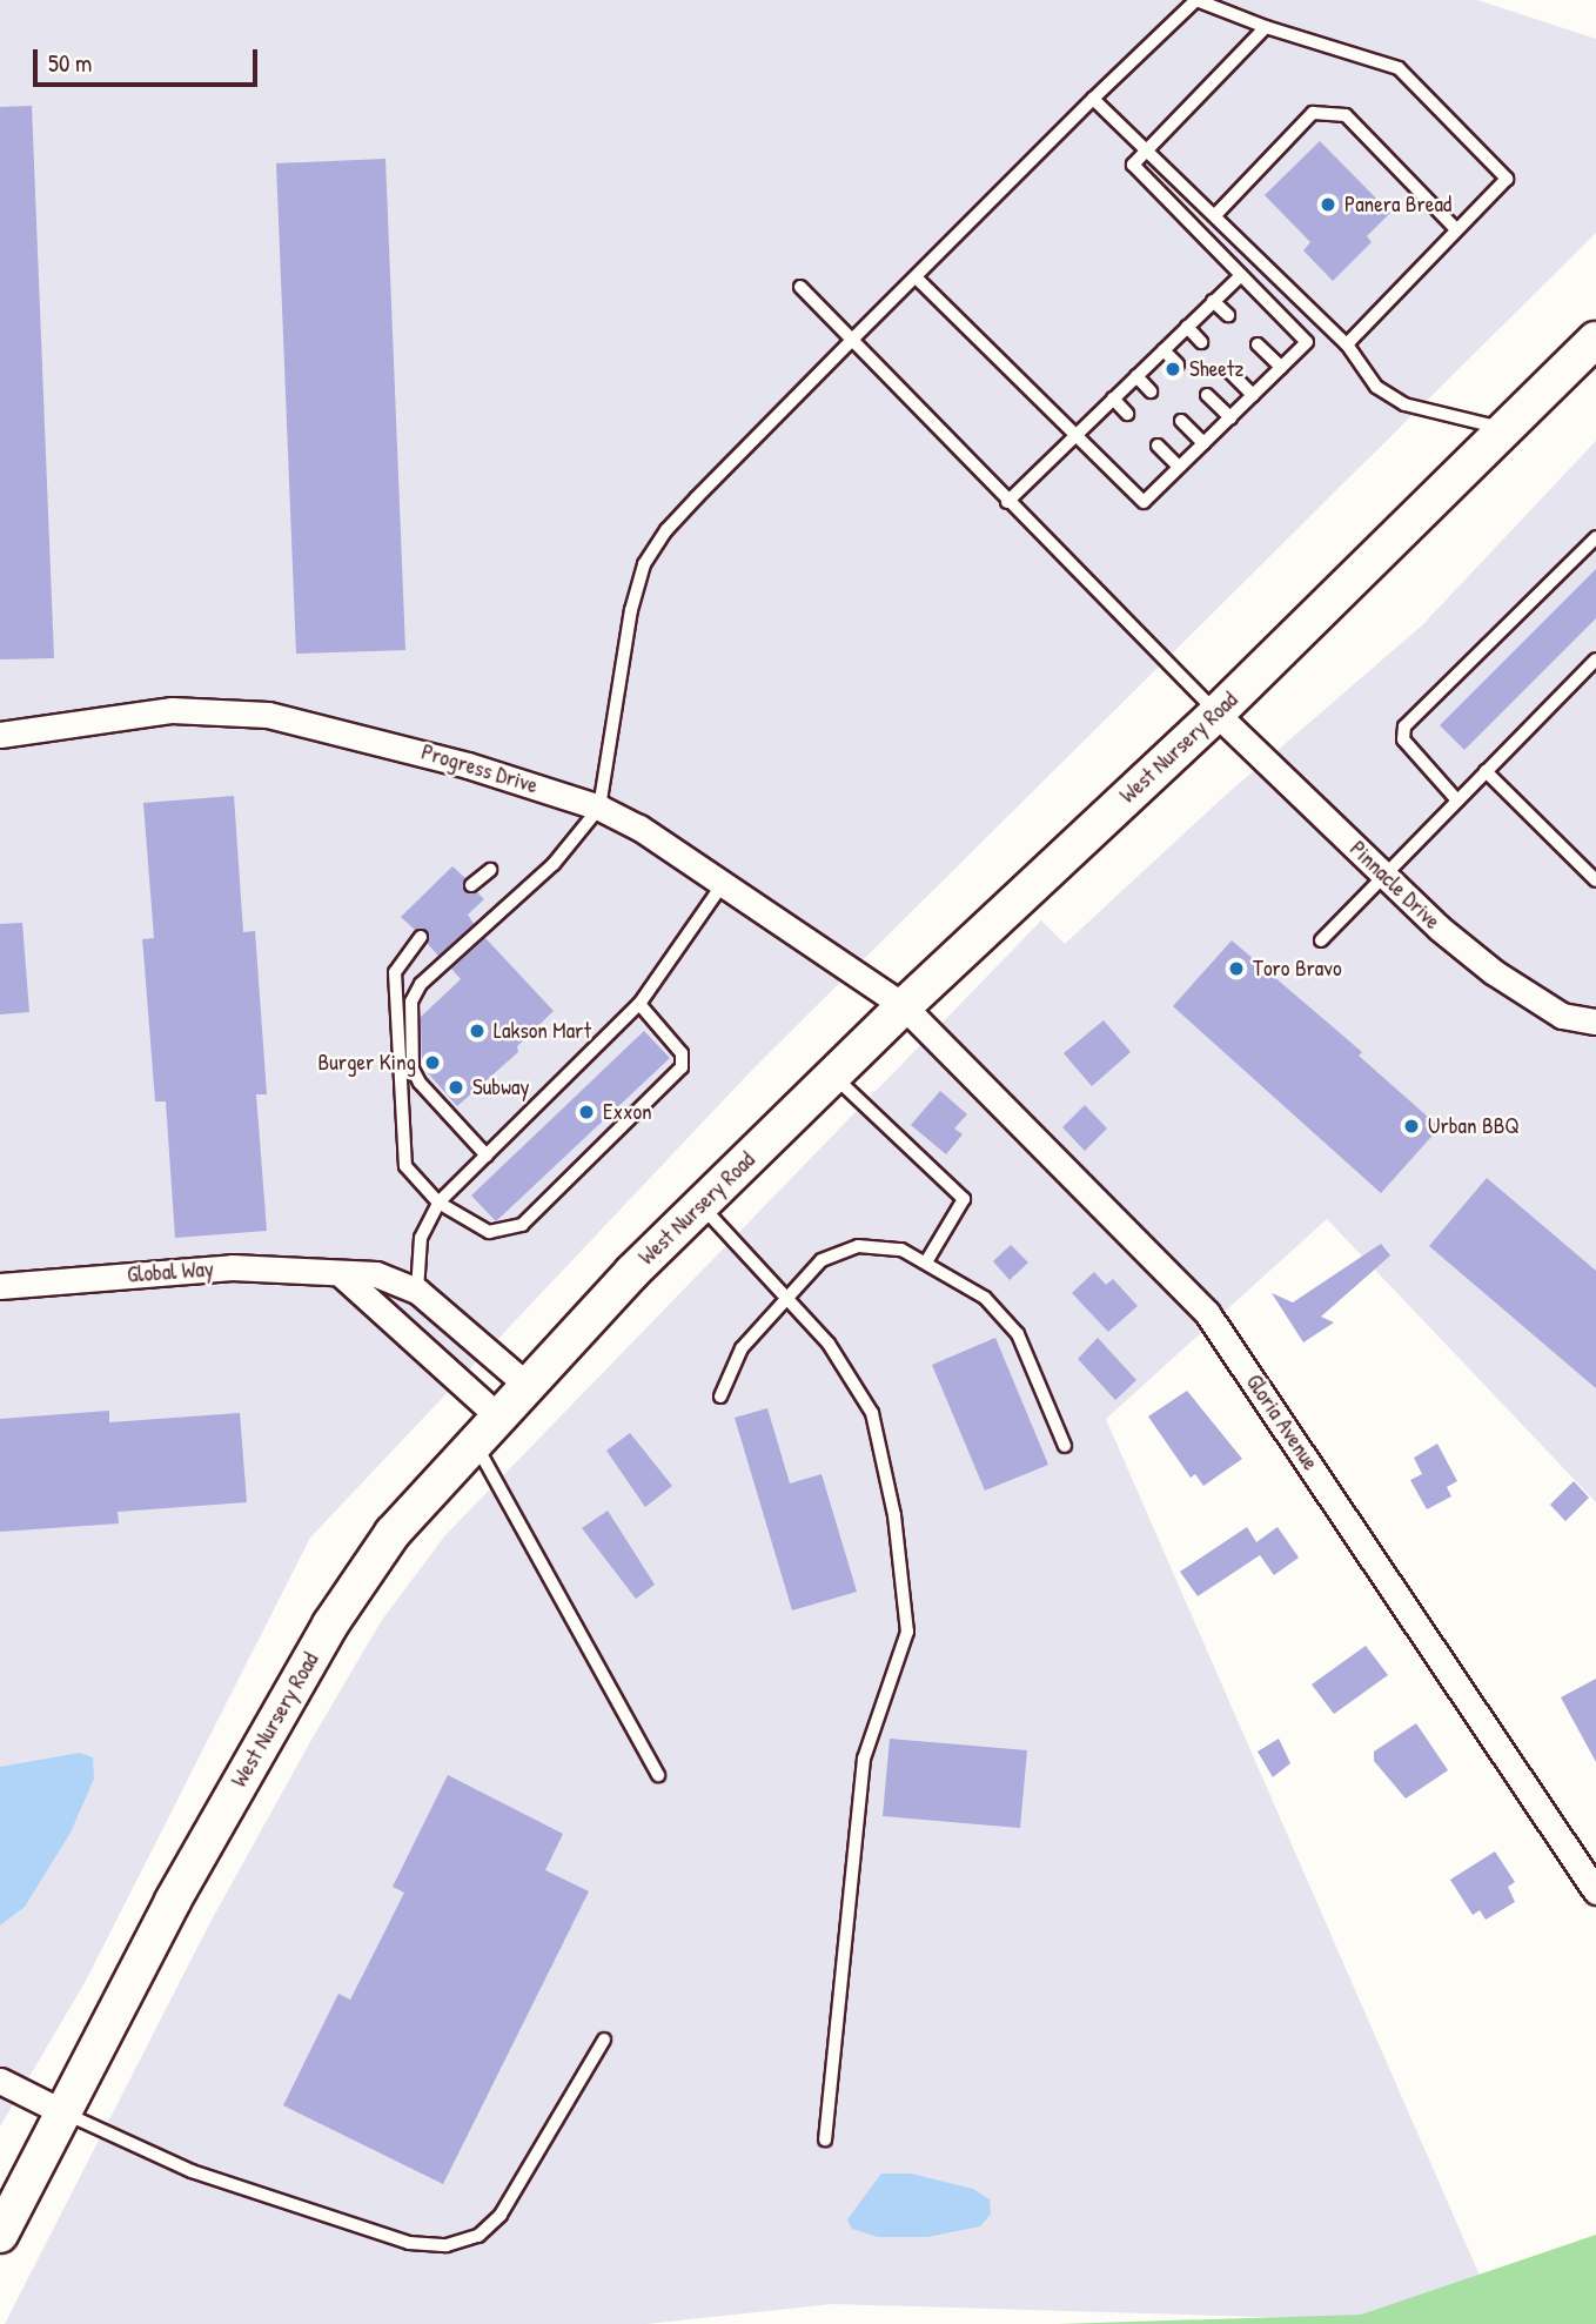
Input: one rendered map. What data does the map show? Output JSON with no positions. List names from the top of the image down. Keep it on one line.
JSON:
{"streets":{"main road":["West Nursery Road"],"street":["Progress Drive","Pinnacle Drive","Global Way","Gloria Avenue"]},"crossings":[["West Nursery Road","Progress Drive"],["West Nursery Road","Pinnacle Drive"],["West Nursery Road","Global Way"],["West Nursery Road","Gloria Avenue"],["Progress Drive","Gloria Avenue"]],"places":["Panera Bread","Sheetz","Toro Bravo","Lakson Mart","Burger King","Subway","Exxon","Urban BBQ"],"scale_bar":"50 m"}
